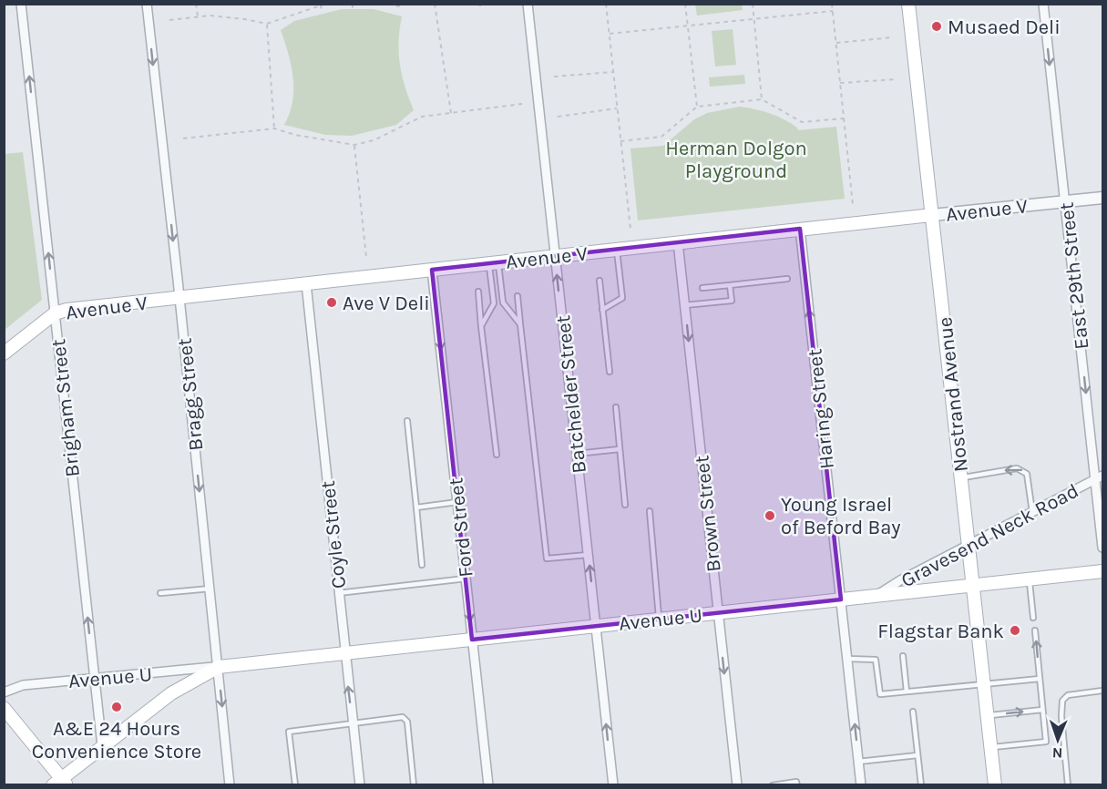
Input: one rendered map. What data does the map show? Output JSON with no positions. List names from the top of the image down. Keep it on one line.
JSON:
{"streets":{"main road":["Avenue V","Nostrand Avenue","Avenue U"],"street":["East 29th Street","Bragg Street","Batchelder Street","Brigham Street","Haring Street","Brown Street","Ford Street","Coyle Street","Gravesend Neck Road"]},"crossings":[["Avenue V","East 29th Street"],["Avenue V","Bragg Street"],["Avenue V","Batchelder Street"],["Avenue V","Nostrand Avenue"],["Avenue V","Brigham Street"],["Avenue V","Haring Street"],["Avenue V","Brown Street"],["Avenue V","Ford Street"],["Avenue V","Coyle Street"],["East 29th Street","Gravesend Neck Road"],["Bragg Street","Avenue U"],["Batchelder Street","Avenue U"],["Nostrand Avenue","Gravesend Neck Road"],["Nostrand Avenue","Avenue U"],["Brigham Street","Avenue U"],["Haring Street","Avenue U"],["Brown Street","Avenue U"],["Ford Street","Avenue U"],["Coyle Street","Avenue U"],["Gravesend Neck Road","Avenue U"]],"one_way":["East 29th Street","Bragg Street","Batchelder Street","Brigham Street","Haring Street","Brown Street","Ford Street"],"parks":["Herman Dolgon Playground"],"places":["Musaed Deli","Ave V Deli","Young Israel of Beford Bay","Flagstar Bank","A&E 24 Hours Convenience Store"],"north":"bottom"}
